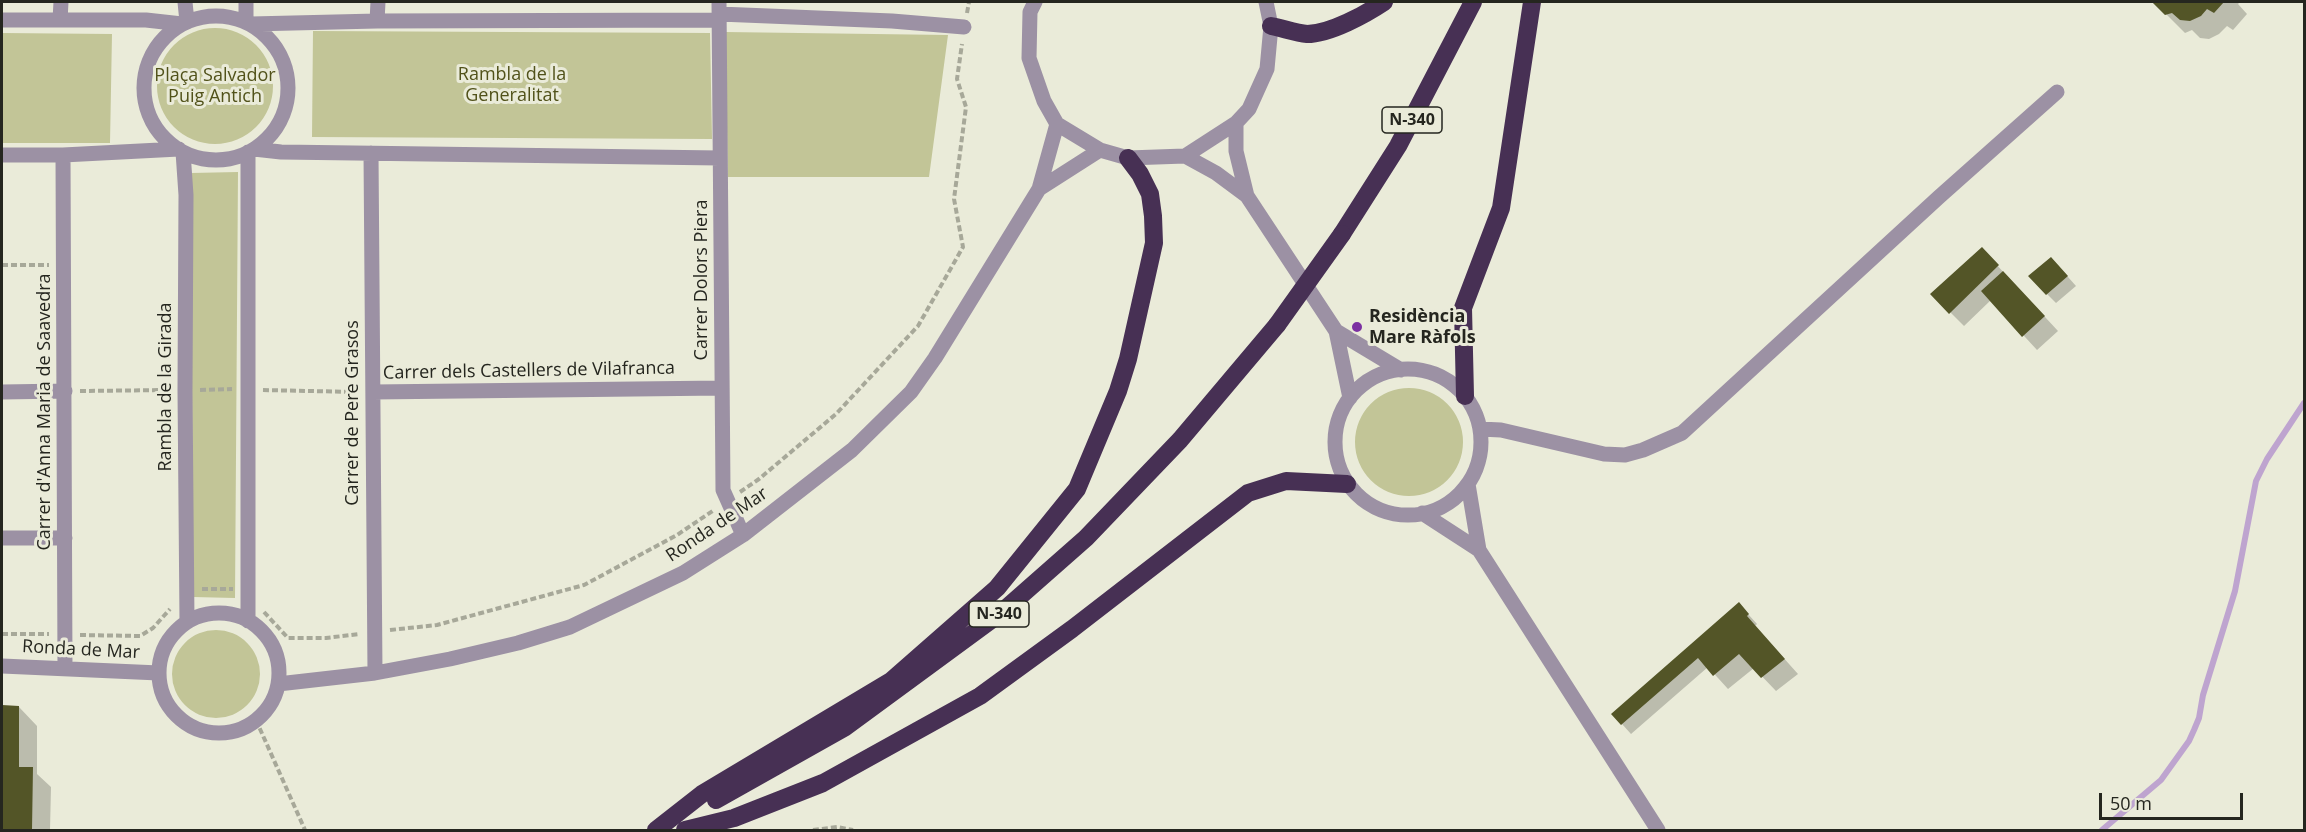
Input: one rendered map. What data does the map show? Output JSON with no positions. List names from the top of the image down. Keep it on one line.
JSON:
{"streets":{"highway":["N-340"],"street":["Carrer Dolors Piera","Carrer dels Castellers de Vilafranca","Rambla de la Girada","Carrer d'Anna Maria de Saavedra","Carrer de Pere Grasos","Ronda de Mar"]},"crossings":[["Carrer Dolors Piera","Carrer dels Castellers de Vilafranca"],["Carrer Dolors Piera","Ronda de Mar"],["Carrer dels Castellers de Vilafranca","Carrer de Pere Grasos"],["Rambla de la Girada","Ronda de Mar"],["Carrer d'Anna Maria de Saavedra","Ronda de Mar"],["Carrer de Pere Grasos","Ronda de Mar"]],"parks":["Rambla de la Generalitat","Plaça Salvador Puig Antich"],"places":["Residència Mare Ràfols"],"scale_bar":"50 m"}
